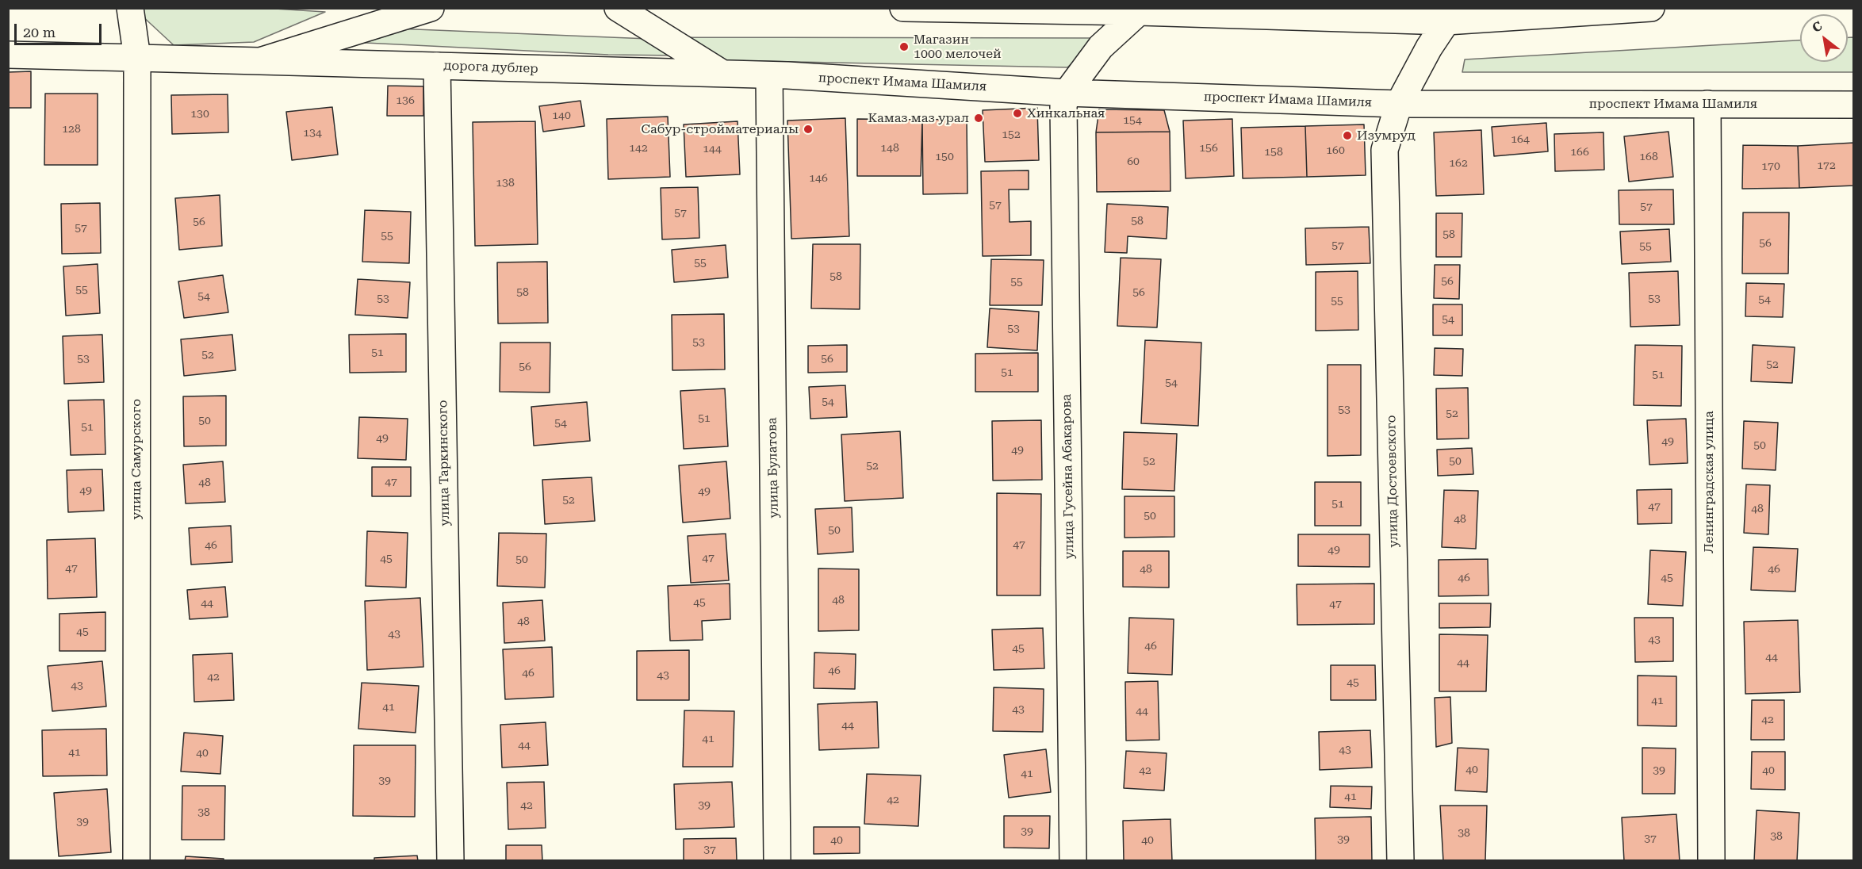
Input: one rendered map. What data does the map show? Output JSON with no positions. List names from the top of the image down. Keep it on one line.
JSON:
{"streets":{"street":["дорога дублер","проспект Имама Шамиля","улица Самурского","улица Таркинского","улица Булатова","улица Гусейна Абакарова","улица Достоевского","Ленинградская улица"]},"crossings":[["дорога дублер","проспект Имама Шамиля"],["дорога дублер","улица Самурского"],["дорога дублер","улица Таркинского"],["проспект Имама Шамиля","улица Булатова"],["проспект Имама Шамиля","улица Гусейна Абакарова"],["проспект Имама Шамиля","улица Достоевского"],["проспект Имама Шамиля","Ленинградская улица"]],"places":["Магазин 1000 мелочей","Хинкальная","Камаз маз урал","Сабур-стройматериалы","Изумруд"],"house_numbers":["136","130","140","154","128","134","152","164","142","148","156","144","160","158","166","150","168","60","162","172","170","146","138","57","57","57","58","56","57","58","55","56","57","55","55","58","56","55","55","58","56","54","53","53","54","55","54","53","53","51","52","53","56","52","56","51","51","54","54","53","52","51","50","54","51","49","49","50","49","52","50","52","47","48","49","49","52","51","47","48","50","48","50","47","46","49","47","45","50","47","48","46","46","45","48","45","44","47","48","45","43","43","46","45","44","44","46","46","43","42","45","43","41","41","43","44","42","44","41","44","43","41","40","40","42","39","40","41","39","41","42","42","39","38","39","39","38","38","37","39","40","40","37"],"scale_bar":"20 m","north":"top left"}
